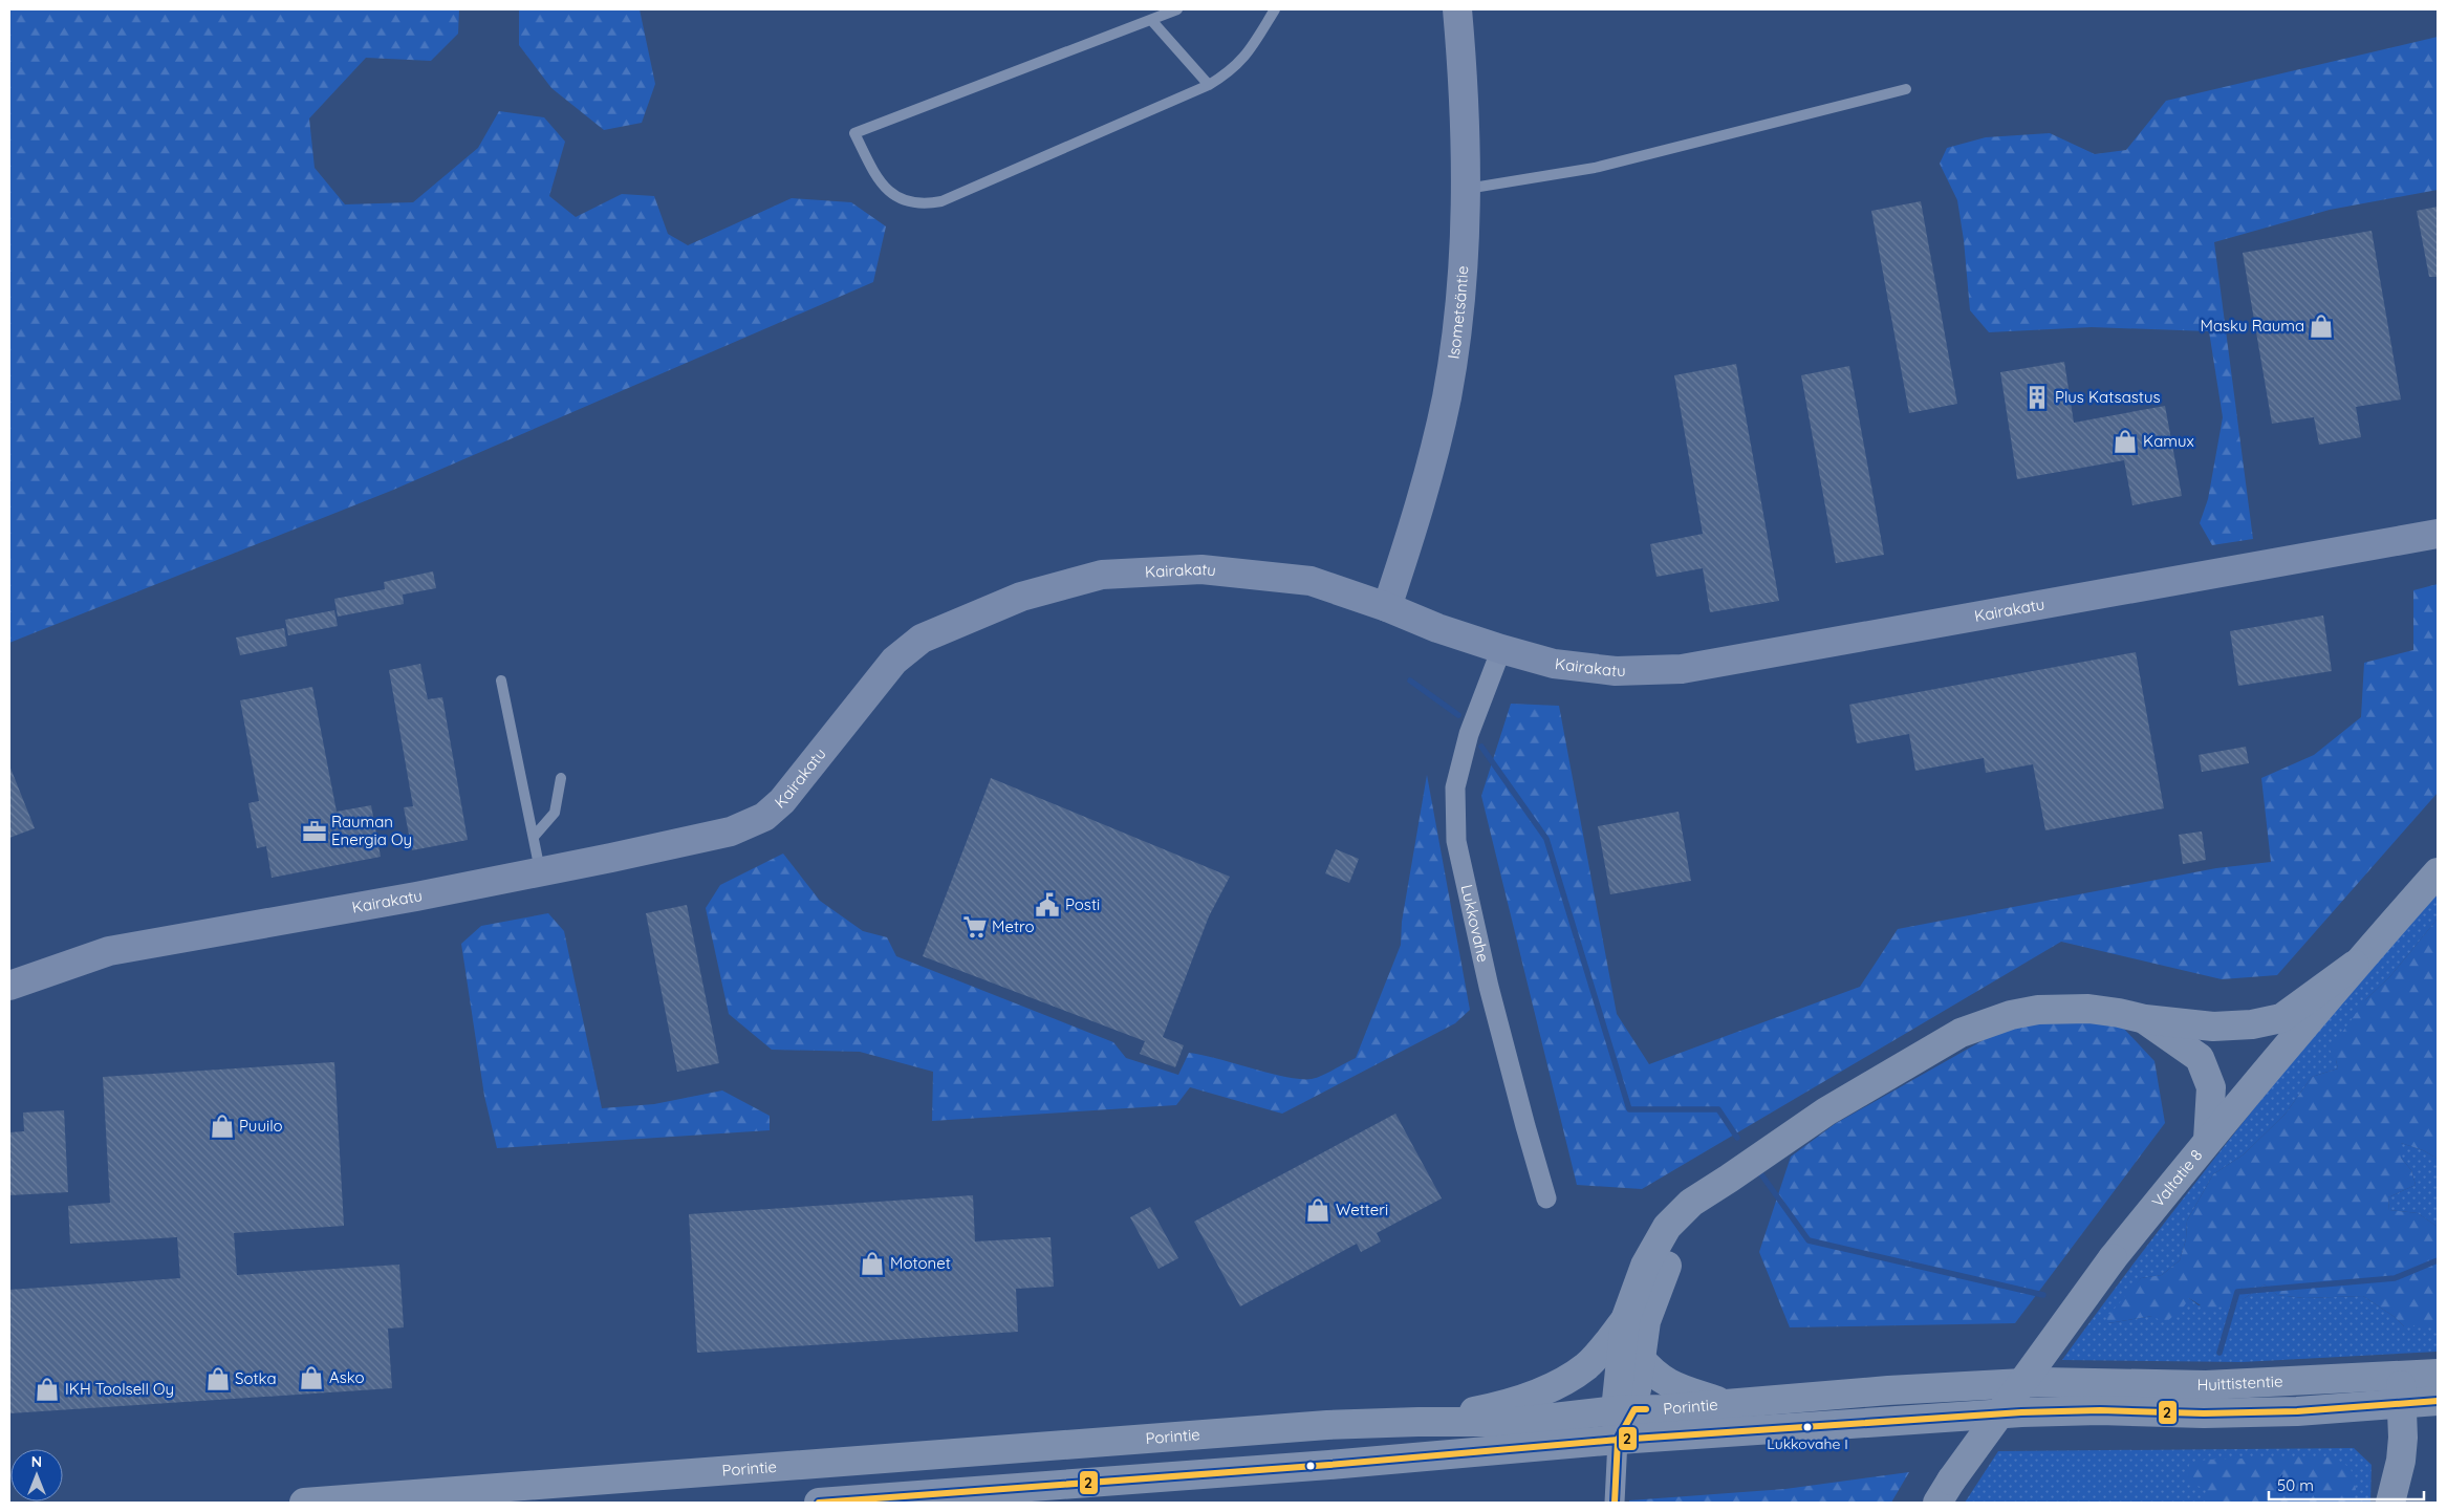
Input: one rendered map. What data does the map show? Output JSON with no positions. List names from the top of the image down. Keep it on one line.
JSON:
{"streets":{"highway":["Valtatie 8","Huittistentie","Porintie"],"main road":["Isometsäntie","Kairakatu"],"street":["Lukkovahe"]},"crossings":[["Isometsäntie","Kairakatu"],["Kairakatu","Lukkovahe"],["Huittistentie","Porintie"]],"places":{"shop":["Masku Rauma","Kamux","Puuilo","Wetteri","Motonet","Asko","Sotka","IKH Toolsell Oy"],"building":["Plus Katsastus"],"office":["Rauman Energia Oy"],"public building":["Posti"],"supermarket":["Metro"],"other":["Lukkovahe I"]},"lines":["transit line 2"],"scale_bar":"50 m","north":"top"}
